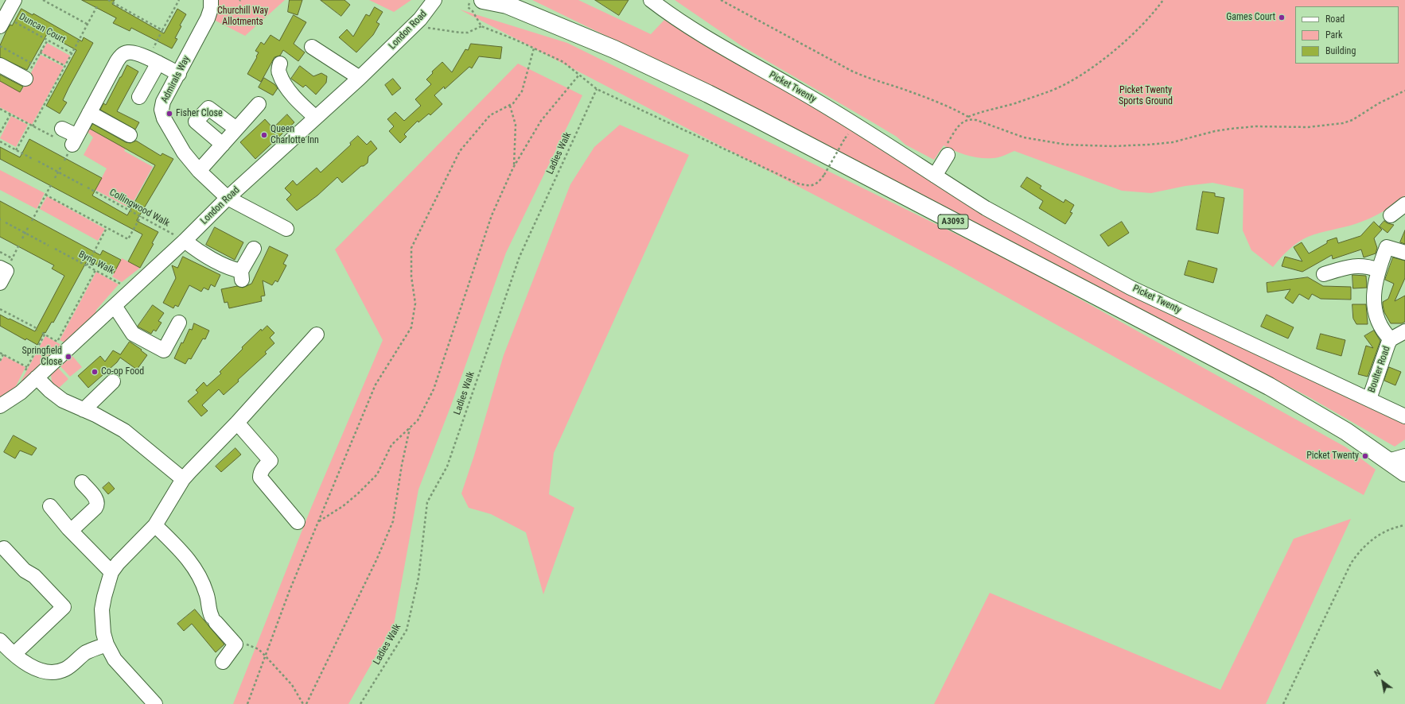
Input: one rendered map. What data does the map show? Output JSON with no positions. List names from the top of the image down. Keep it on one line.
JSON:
{"streets":{"main road":["A3093"],"street":["London Road","Admirals Way","Picket Twenty","Boulter Road"],"path":["Duncan Court","Ladies Walk","Collingwood Walk","Byng Walk"]},"crossings":[["London Road","Admirals Way"],["London Road","Collingwood Walk"],["London Road","Byng Walk"],["Picket Twenty","Boulter Road"]],"parks":["Churchill Way Allotments","Picket Twenty Sports Ground"],"places":["Games Court","Fisher Close","Queen Charlotte Inn","Springfield Close","Co-op Food","Picket Twenty"],"legend":["Road","Park","Building"],"north":"top left"}
